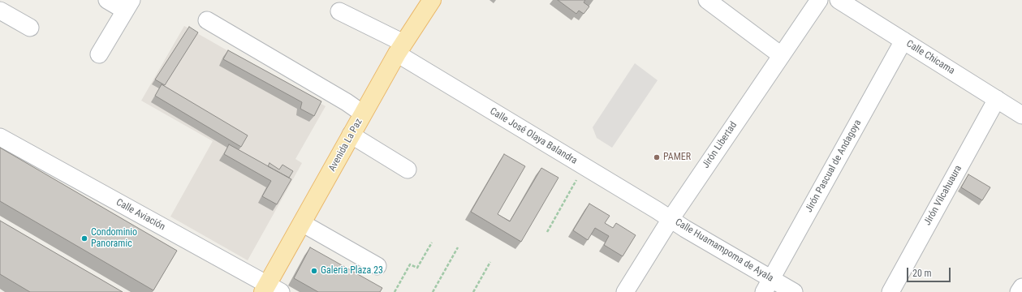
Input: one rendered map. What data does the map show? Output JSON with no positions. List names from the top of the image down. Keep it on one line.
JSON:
{"streets":{"main road":["Avenida La Paz"],"street":["Calle Chicama","Calle José Olaya Balandra","Jirón Libertad","Jirón Pascual de Andagoya","Jirón Vilcahuaura","Calle Aviación","Calle Huamampoma de Ayala"]},"crossings":[["Calle Chicama","Jirón Pascual de Andagoya"],["Calle Chicama","Jirón Vilcahuaura"],["Calle José Olaya Balandra","Avenida La Paz"],["Calle José Olaya Balandra","Jirón Libertad"],["Calle José Olaya Balandra","Calle Huamampoma de Ayala"],["Avenida La Paz","Calle Aviación"],["Jirón Libertad","Calle Huamampoma de Ayala"],["Jirón Pascual de Andagoya","Calle Huamampoma de Ayala"]],"places":["PAMER","Condominio Panoramic","Galeria Plaza 23"],"scale_bar":"20 m"}
